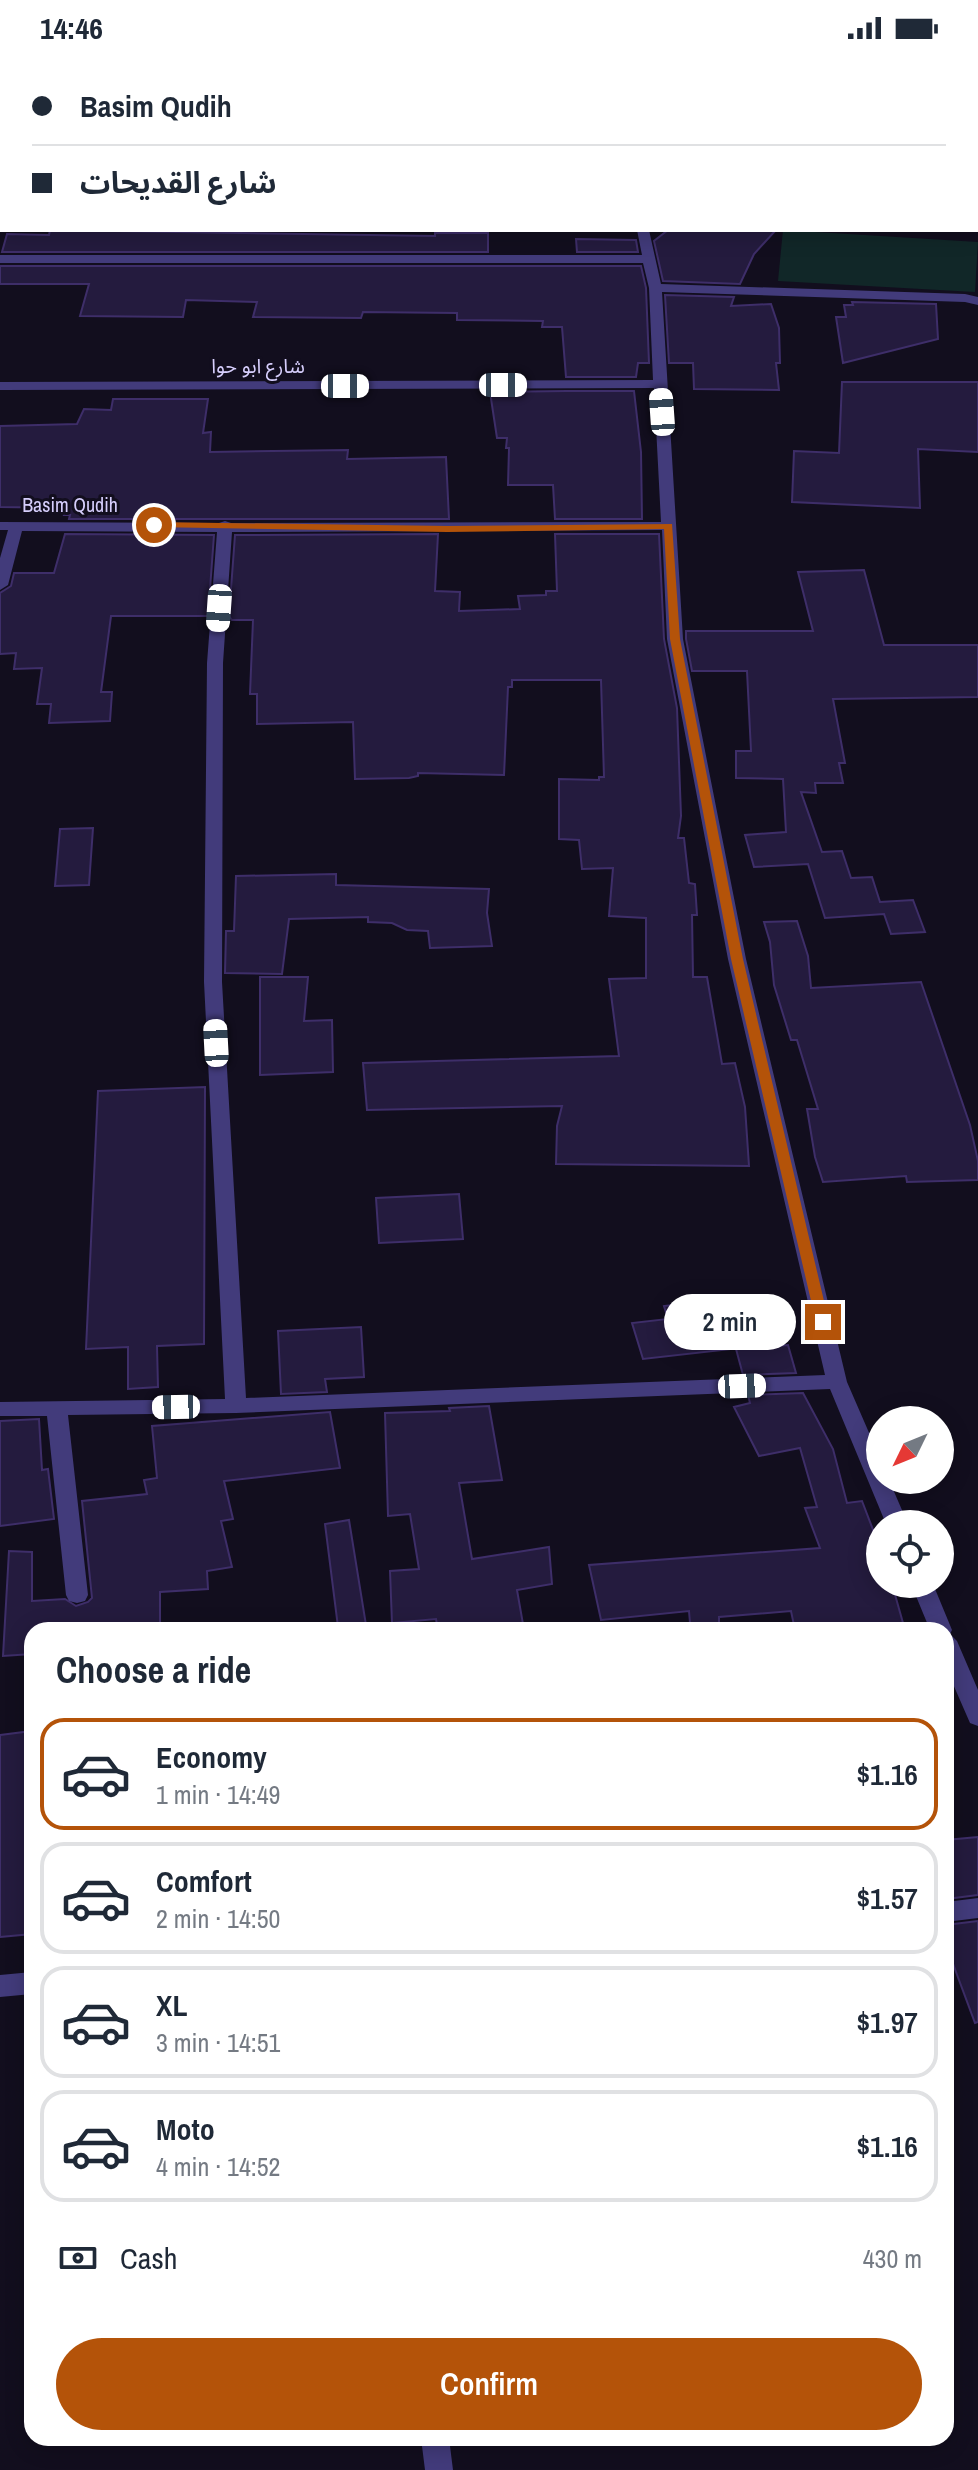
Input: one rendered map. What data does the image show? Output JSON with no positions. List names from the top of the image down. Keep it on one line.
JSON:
{"streets":{"street":["شارع ابو حوا","Basim Qudih"]},"north":"bottom left","page":{"status":"14:46","banner":["Basim Qudih","شارع القديحات"],"bubble":"2 min","heading":"Choose a ride","list":[{"name":"Economy","note":"1 min · 14:49","value":"$1.16"},{"name":"Comfort","note":"2 min · 14:50","value":"$1.57"},{"name":"XL","note":"3 min · 14:51","value":"$1.97"},{"name":"Moto","note":"4 min · 14:52","value":"$1.16"}],"pay":["Cash","430 m"],"buttons":"Confirm"}}
